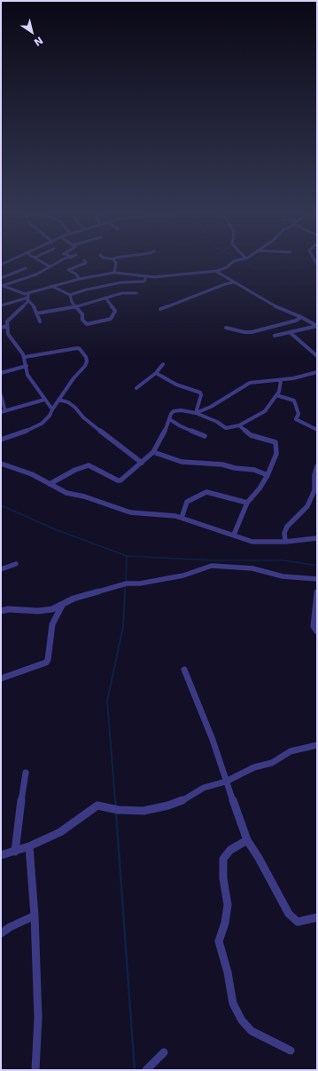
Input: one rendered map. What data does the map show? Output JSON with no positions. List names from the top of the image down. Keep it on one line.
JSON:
{"north":"bottom right"}
